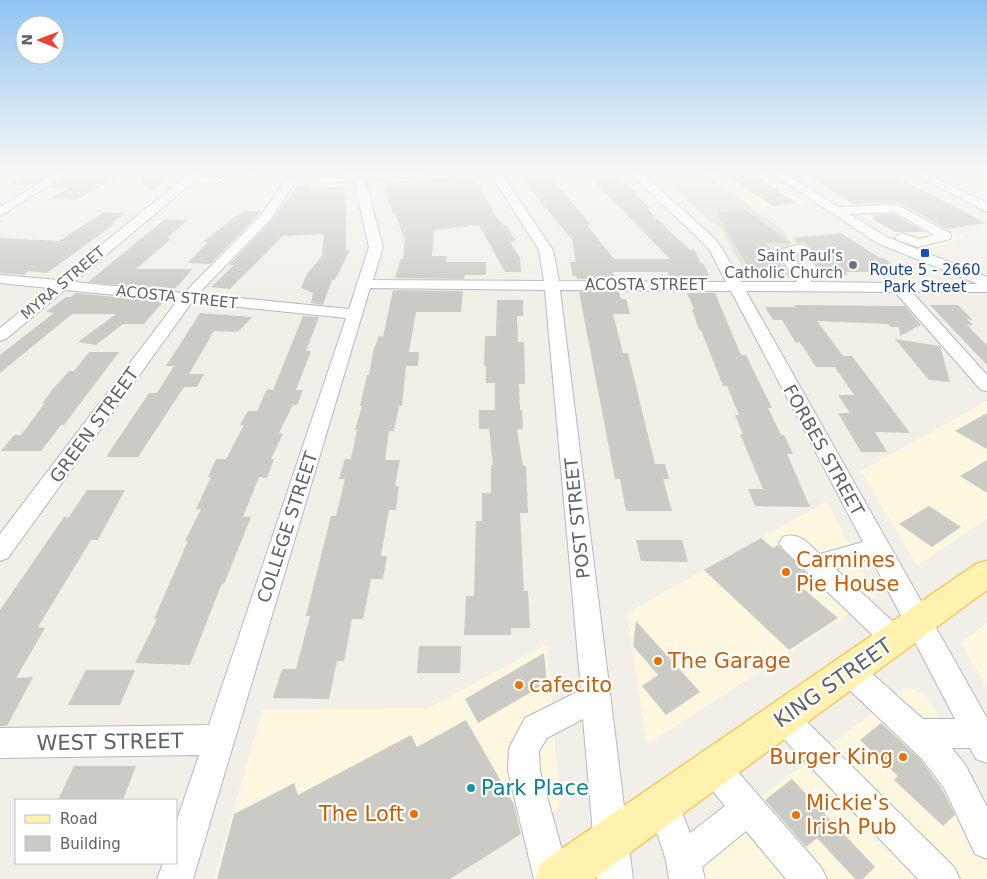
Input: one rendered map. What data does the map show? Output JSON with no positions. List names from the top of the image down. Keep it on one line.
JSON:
{"streets":{"main road":["KING STREET"],"street":["MYRA STREET","ACOSTA STREET","GREEN STREET","FORBES STREET","POST STREET","COLLEGE STREET","WEST STREET"]},"crossings":[["MYRA STREET","ACOSTA STREET"],["ACOSTA STREET","GREEN STREET"],["ACOSTA STREET","FORBES STREET"],["ACOSTA STREET","POST STREET"],["ACOSTA STREET","COLLEGE STREET"],["FORBES STREET","KING STREET"],["POST STREET","KING STREET"],["COLLEGE STREET","WEST STREET"]],"places":{"transit":["Route 5 - 2660 Park Street"],"other":["Saint Paul's Catholic Church","Carmines Pie House","The Garage","cafecito","Burger King","Park Place","The Loft","Mickie's Irish Pub"]},"legend":["Road","Building"],"north":"left"}
